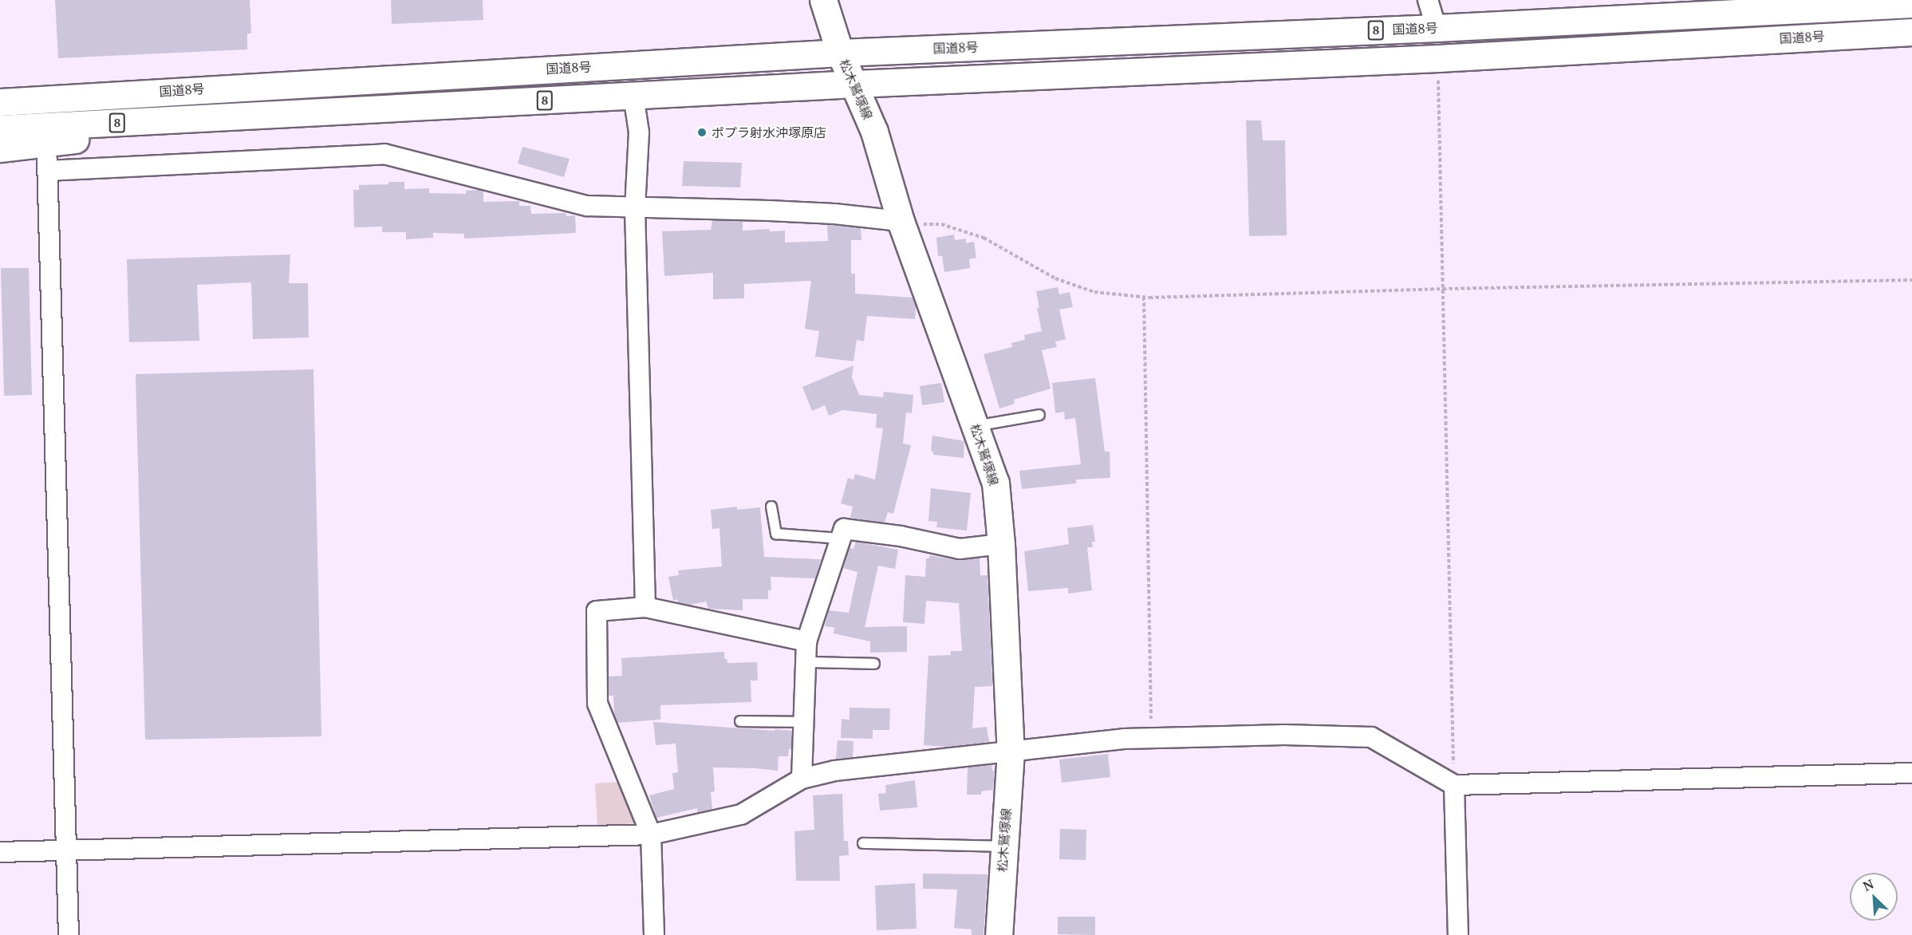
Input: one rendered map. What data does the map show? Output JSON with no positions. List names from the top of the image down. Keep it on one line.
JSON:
{"streets":{"main road":["国道8号","8","松木鷲塚線"]},"crossings":[["国道8号","松木鷲塚線"]],"places":["ポプラ射水沖塚原店"],"north":"top left"}
